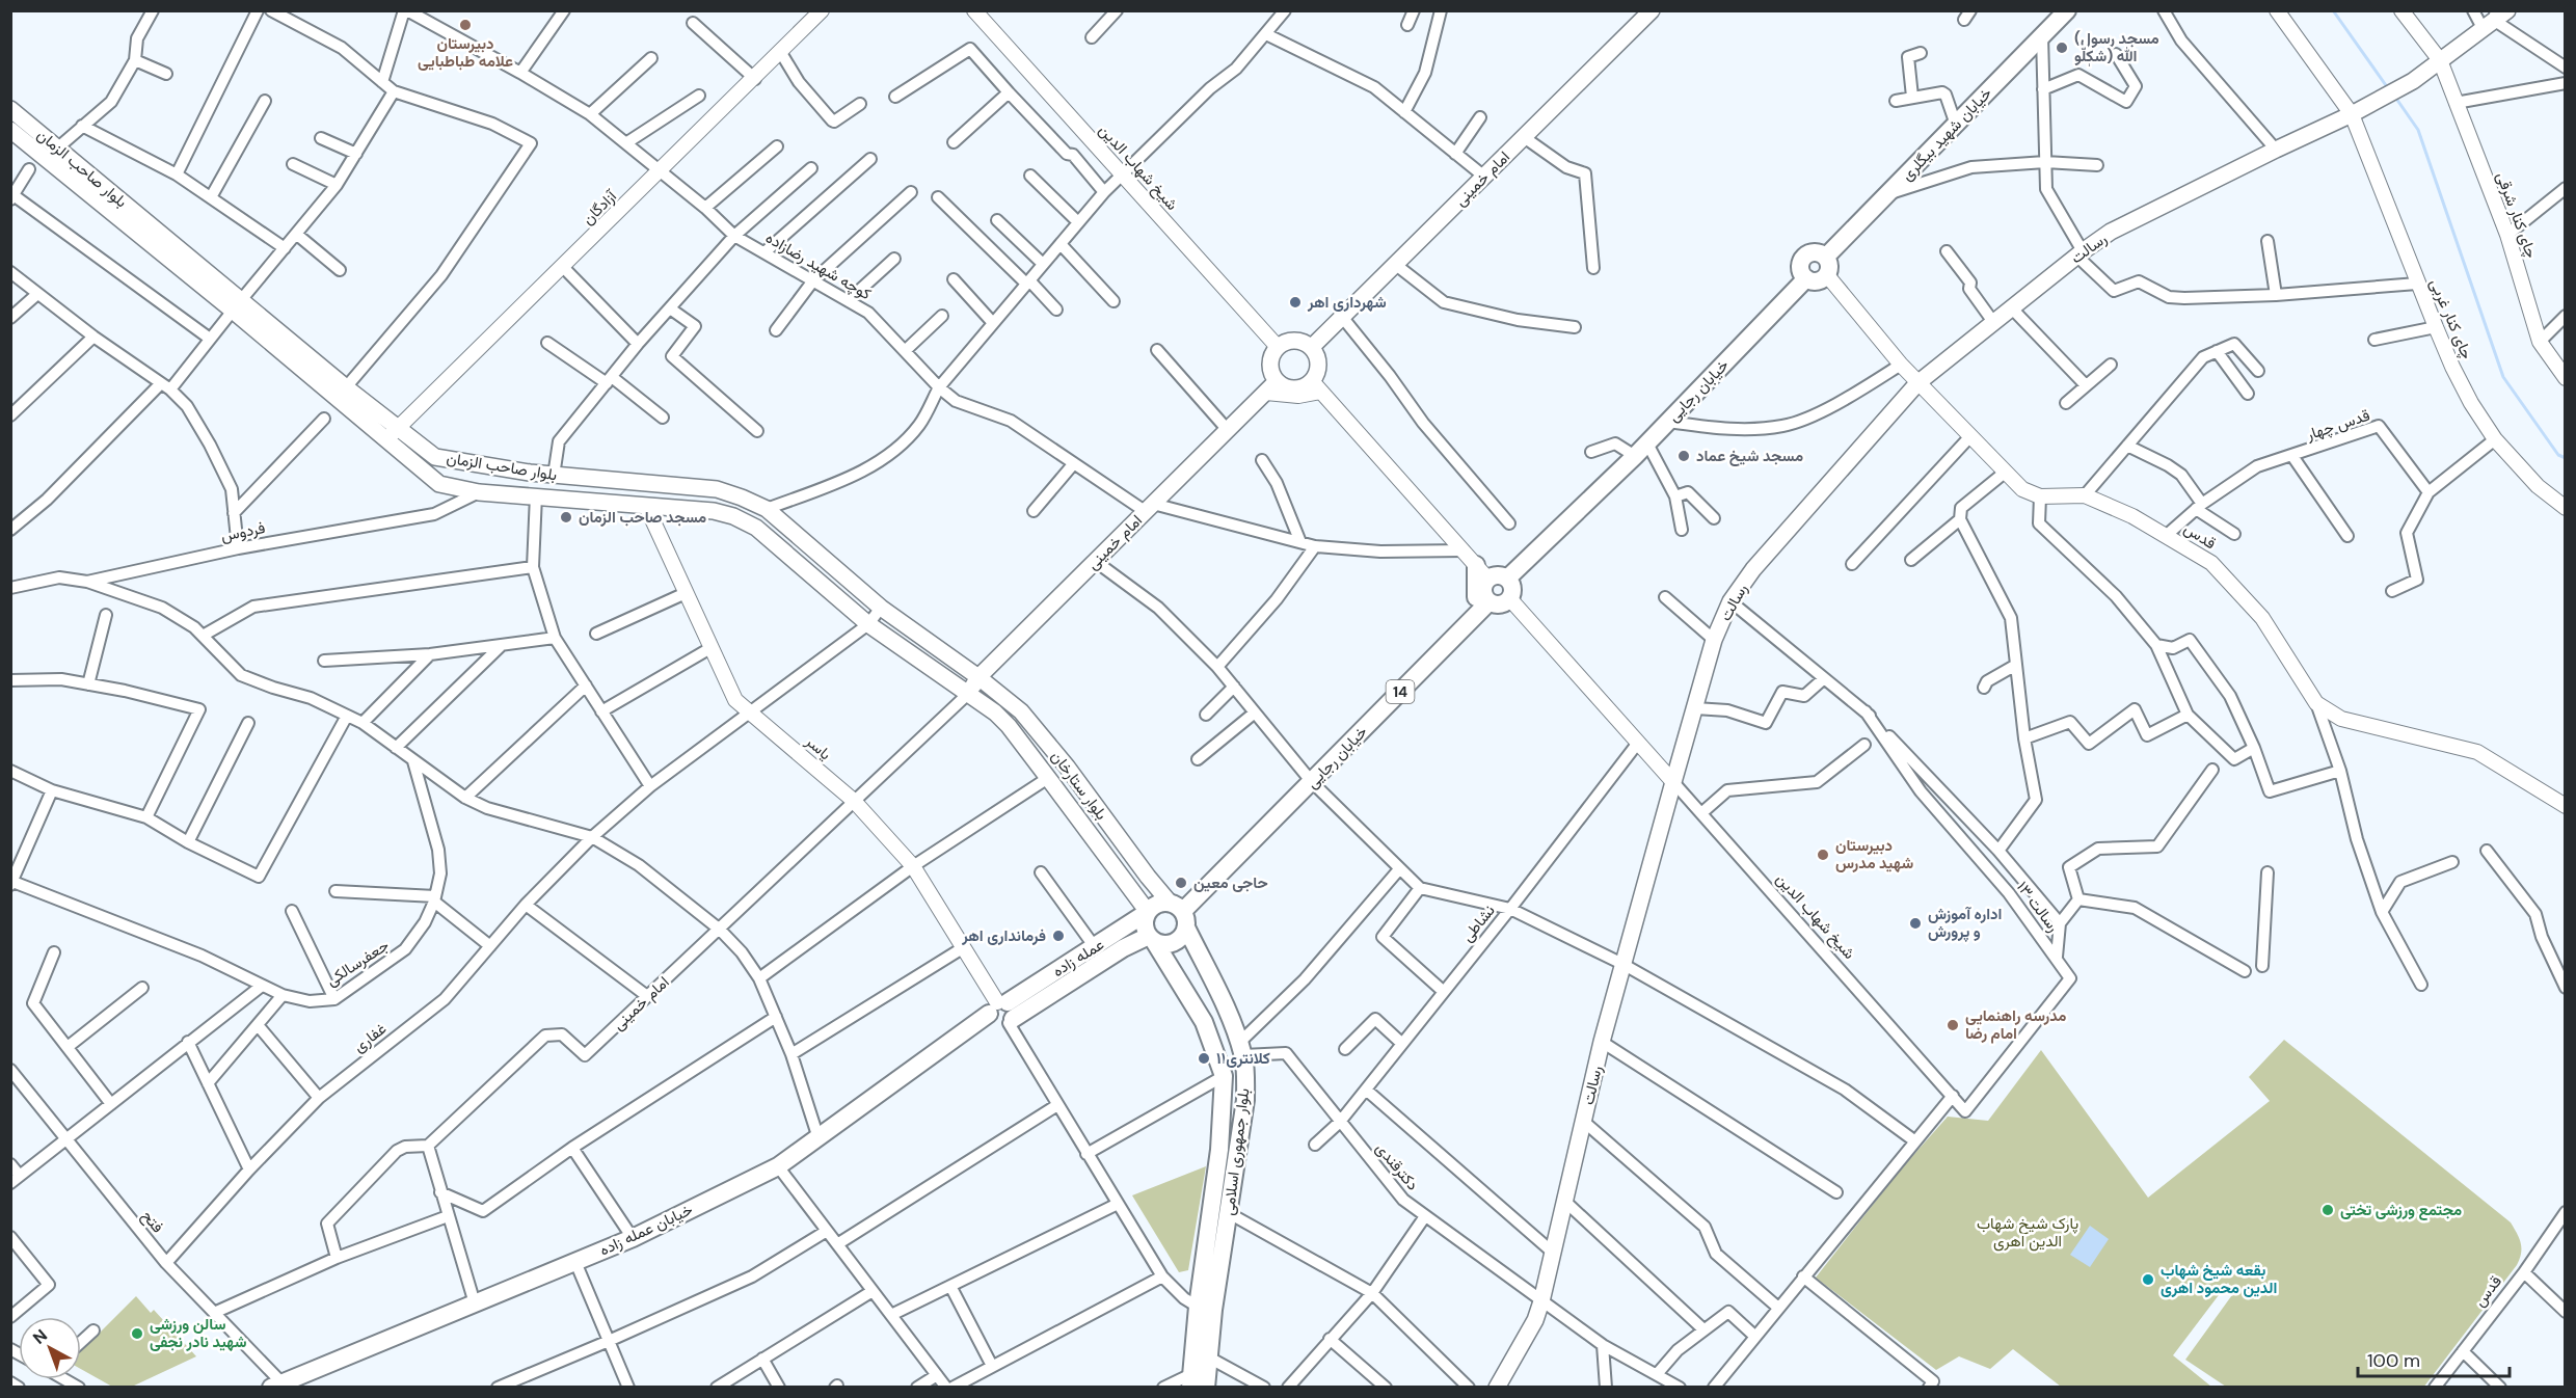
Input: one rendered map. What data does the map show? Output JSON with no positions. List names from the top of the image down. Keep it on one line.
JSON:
{"streets":{"main road":["خیابان شهید بیگلری","بلوار صاحب الزمان","امام خمینی","رسالت","خیابان رجایی","14","بلوار ستارخان","عمله زاده","بلوار جمهوری اسلامی","خیابان عمله زاده"],"street":["شیخ شهاب الدین","آزادگان","چای کنار شرقی","کوچه شهید رضازاده","چای کنار غربی","قدس چهار","فردوس","قدس","یاسر","رسالت ۱۳","نشاطی","جعفرسالکی","غفاری","دکترقندی","فتح"]},"crossings":[["خیابان شهید بیگلری","خیابان رجایی"],["شیخ شهاب الدین","امام خمینی"],["شیخ شهاب الدین","رسالت"],["شیخ شهاب الدین","خیابان رجایی"],["شیخ شهاب الدین","رسالت ۱۳"],["شیخ شهاب الدین","نشاطی"],["بلوار صاحب الزمان","امام خمینی"],["بلوار صاحب الزمان","آزادگان"],["بلوار صاحب الزمان","فردوس"],["بلوار صاحب الزمان","یاسر"],["بلوار صاحب الزمان","بلوار ستارخان"],["بلوار صاحب الزمان","غفاری"],["امام خمینی","کوچه شهید رضازاده"],["امام خمینی","یاسر"],["امام خمینی","بلوار ستارخان"],["آزادگان","کوچه شهید رضازاده"],["چای کنار شرقی","رسالت"],["رسالت","چای کنار غربی"],["رسالت","رسالت ۱۳"],["رسالت","دکترقندی"],["خیابان رجایی","بلوار ستارخان"],["خیابان رجایی","عمله زاده"],["خیابان رجایی","بلوار جمهوری اسلامی"],["قدس چهار","قدس"],["یاسر","عمله زاده"],["یاسر","غفاری"],["یاسر","خیابان عمله زاده"],["بلوار ستارخان","عمله زاده"],["بلوار ستارخان","بلوار جمهوری اسلامی"],["نشاطی","دکترقندی"],["عمله زاده","بلوار جمهوری اسلامی"],["عمله زاده","خیابان عمله زاده"],["غفاری","فتح"],["بلوار جمهوری اسلامی","دکترقندی"],["فتح","خیابان عمله زاده"]],"parks":["پارک شیخ شهاب الدین اهری"],"places":["دبیرستان علامه طباطبایی","(مسجد رسول الله (شکٖلّو","شهرداری اهر","مسجد شیخ عماد","مسجد صاحب الزمان","دبیرستان شهید مدرس","حاجی معین","اداره آموزش و پرورش","فرمانداری اهر","مدرسه راهنمایی امام رضا","کلانتری۱۱","مجتمع ورزشی تختی","بقعه شیخ شهاب الدین محمود اهرى","سالن ورزشی شهید نادر نجفی"],"scale_bar":"100 m","north":"top left"}
